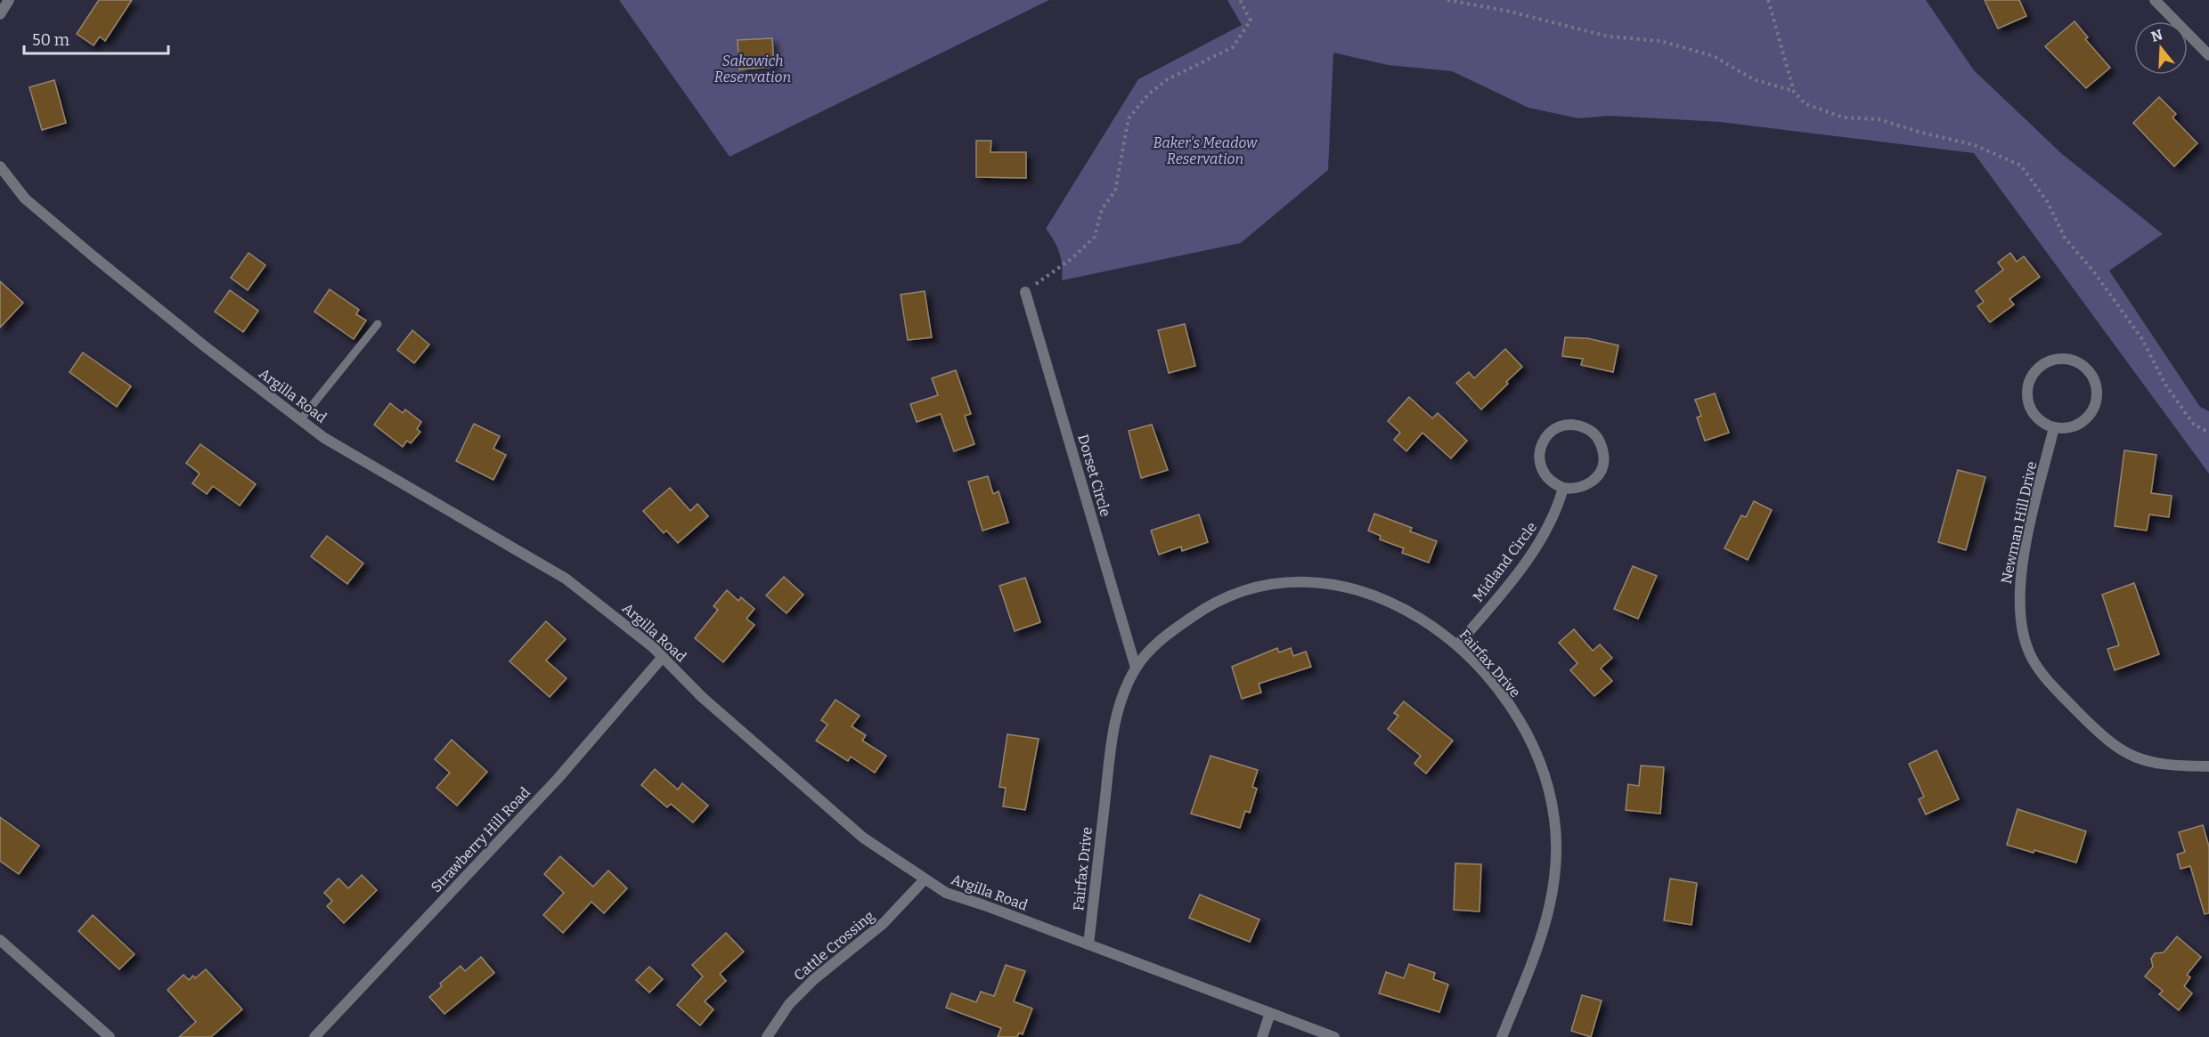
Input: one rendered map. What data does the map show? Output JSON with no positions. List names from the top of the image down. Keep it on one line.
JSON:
{"streets":{"street":["Argilla Road","Dorset Circle","Newman Hill Drive","Midland Circle","Fairfax Drive","Strawberry Hill Road","Cattle Crossing"]},"crossings":[["Argilla Road","Fairfax Drive"],["Argilla Road","Strawberry Hill Road"],["Argilla Road","Cattle Crossing"],["Dorset Circle","Fairfax Drive"],["Midland Circle","Fairfax Drive"]],"parks":["Sakowich Reservation","Baker's Meadow Reservation"],"scale_bar":"50 m","north":"top"}
